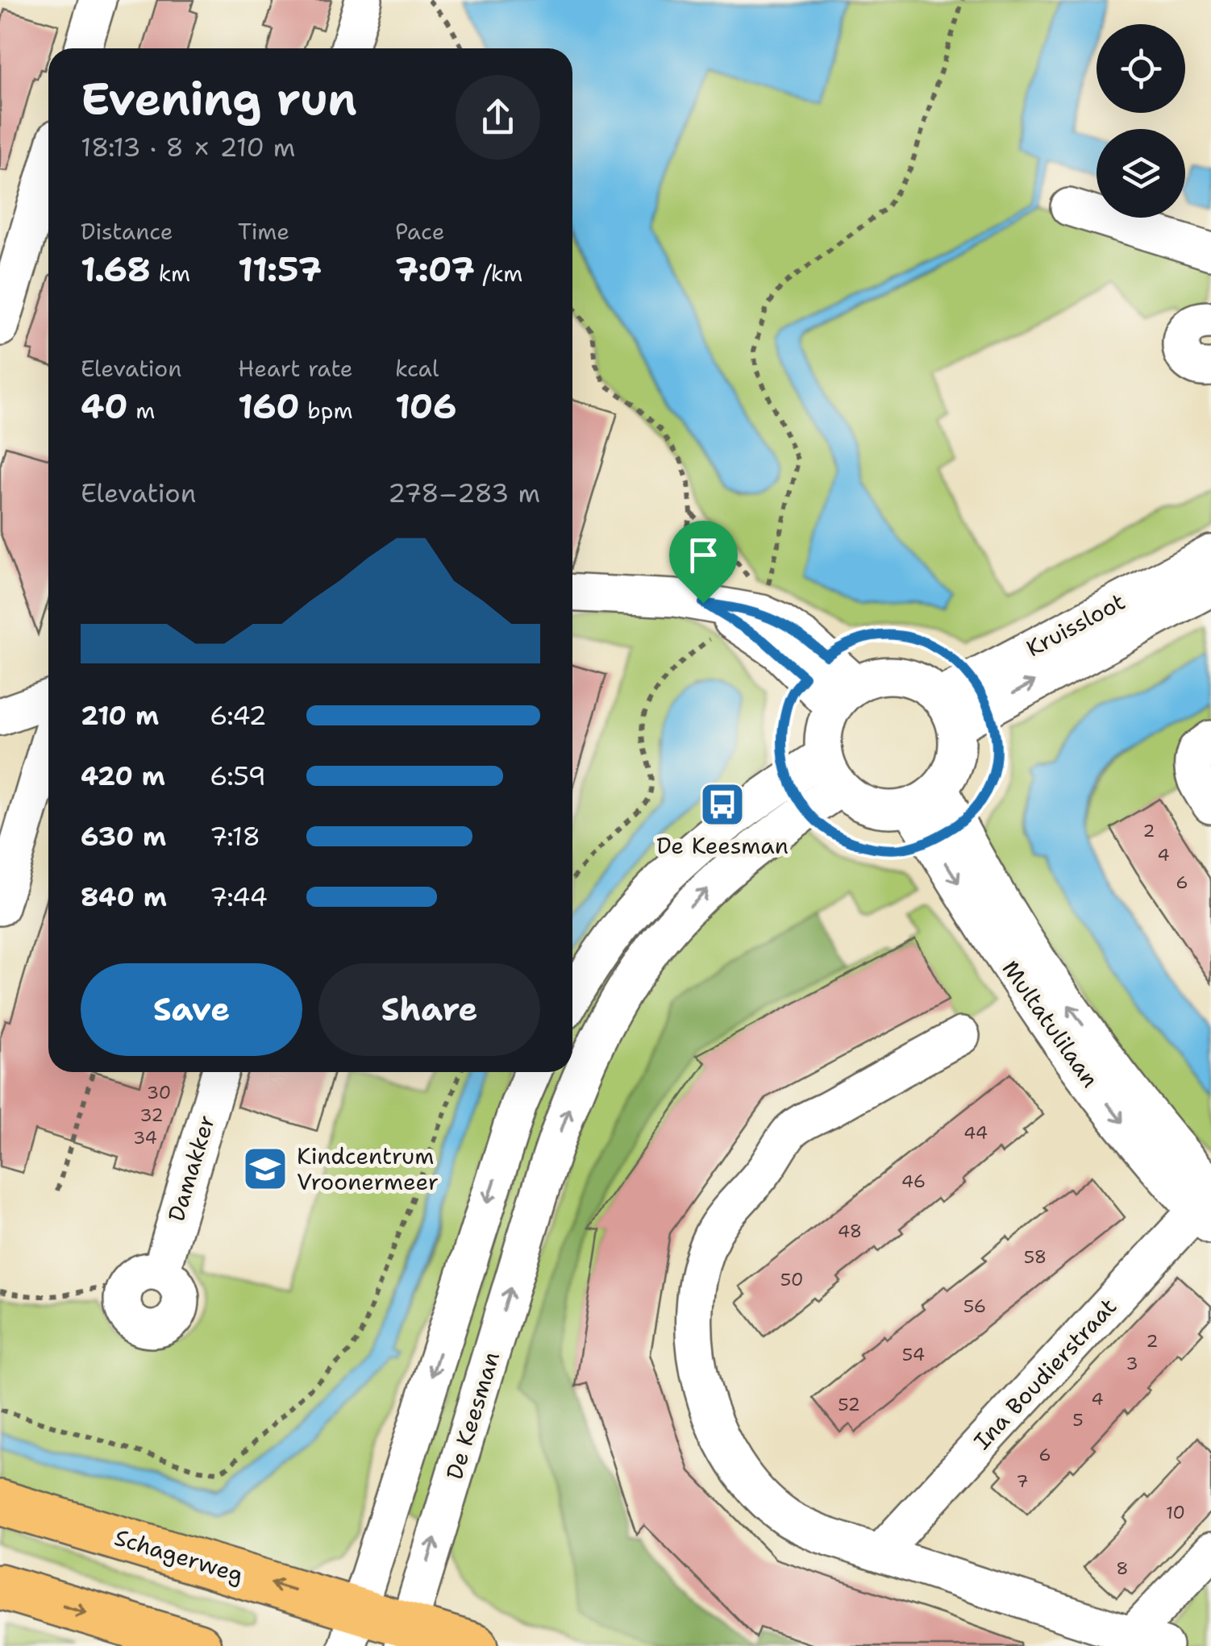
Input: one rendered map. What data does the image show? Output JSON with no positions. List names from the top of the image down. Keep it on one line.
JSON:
{"streets":{"main road":["Schagerweg"],"street":["Kruissloot","Multatulilaan","Damakker","Ina Boudierstraat","De Keesman"]},"crossings":[["Kruissloot","Multatulilaan"],["Kruissloot","De Keesman"],["Multatulilaan","Ina Boudierstraat"],["Multatulilaan","De Keesman"],["De Keesman","Schagerweg"]],"places":{"bus stop":["De Keesman"],"school or university":["Kindcentrum Vroonermeer"]},"house_numbers":["2","4","6","30","32","44","34","46","48","58","50","56","2","54","3","4","52","5","6","7","10","8"],"page":{"heading":["Evening run","18:13 · 8 × 210 m"],"stats":[["Distance","1.68 km"],["Time","11:57"],["Pace","7:07 /km"],["Elevation","40 m"],["Heart rate","160 bpm"],["kcal","106"]],"chart":["Elevation","278–283 m"],"list":[{"name":"210 m","note":"6:42"},{"name":"420 m","note":"6:59"},{"name":"630 m","note":"7:18"},{"name":"840 m","note":"7:44"}],"buttons":["Save","Share"]}}
